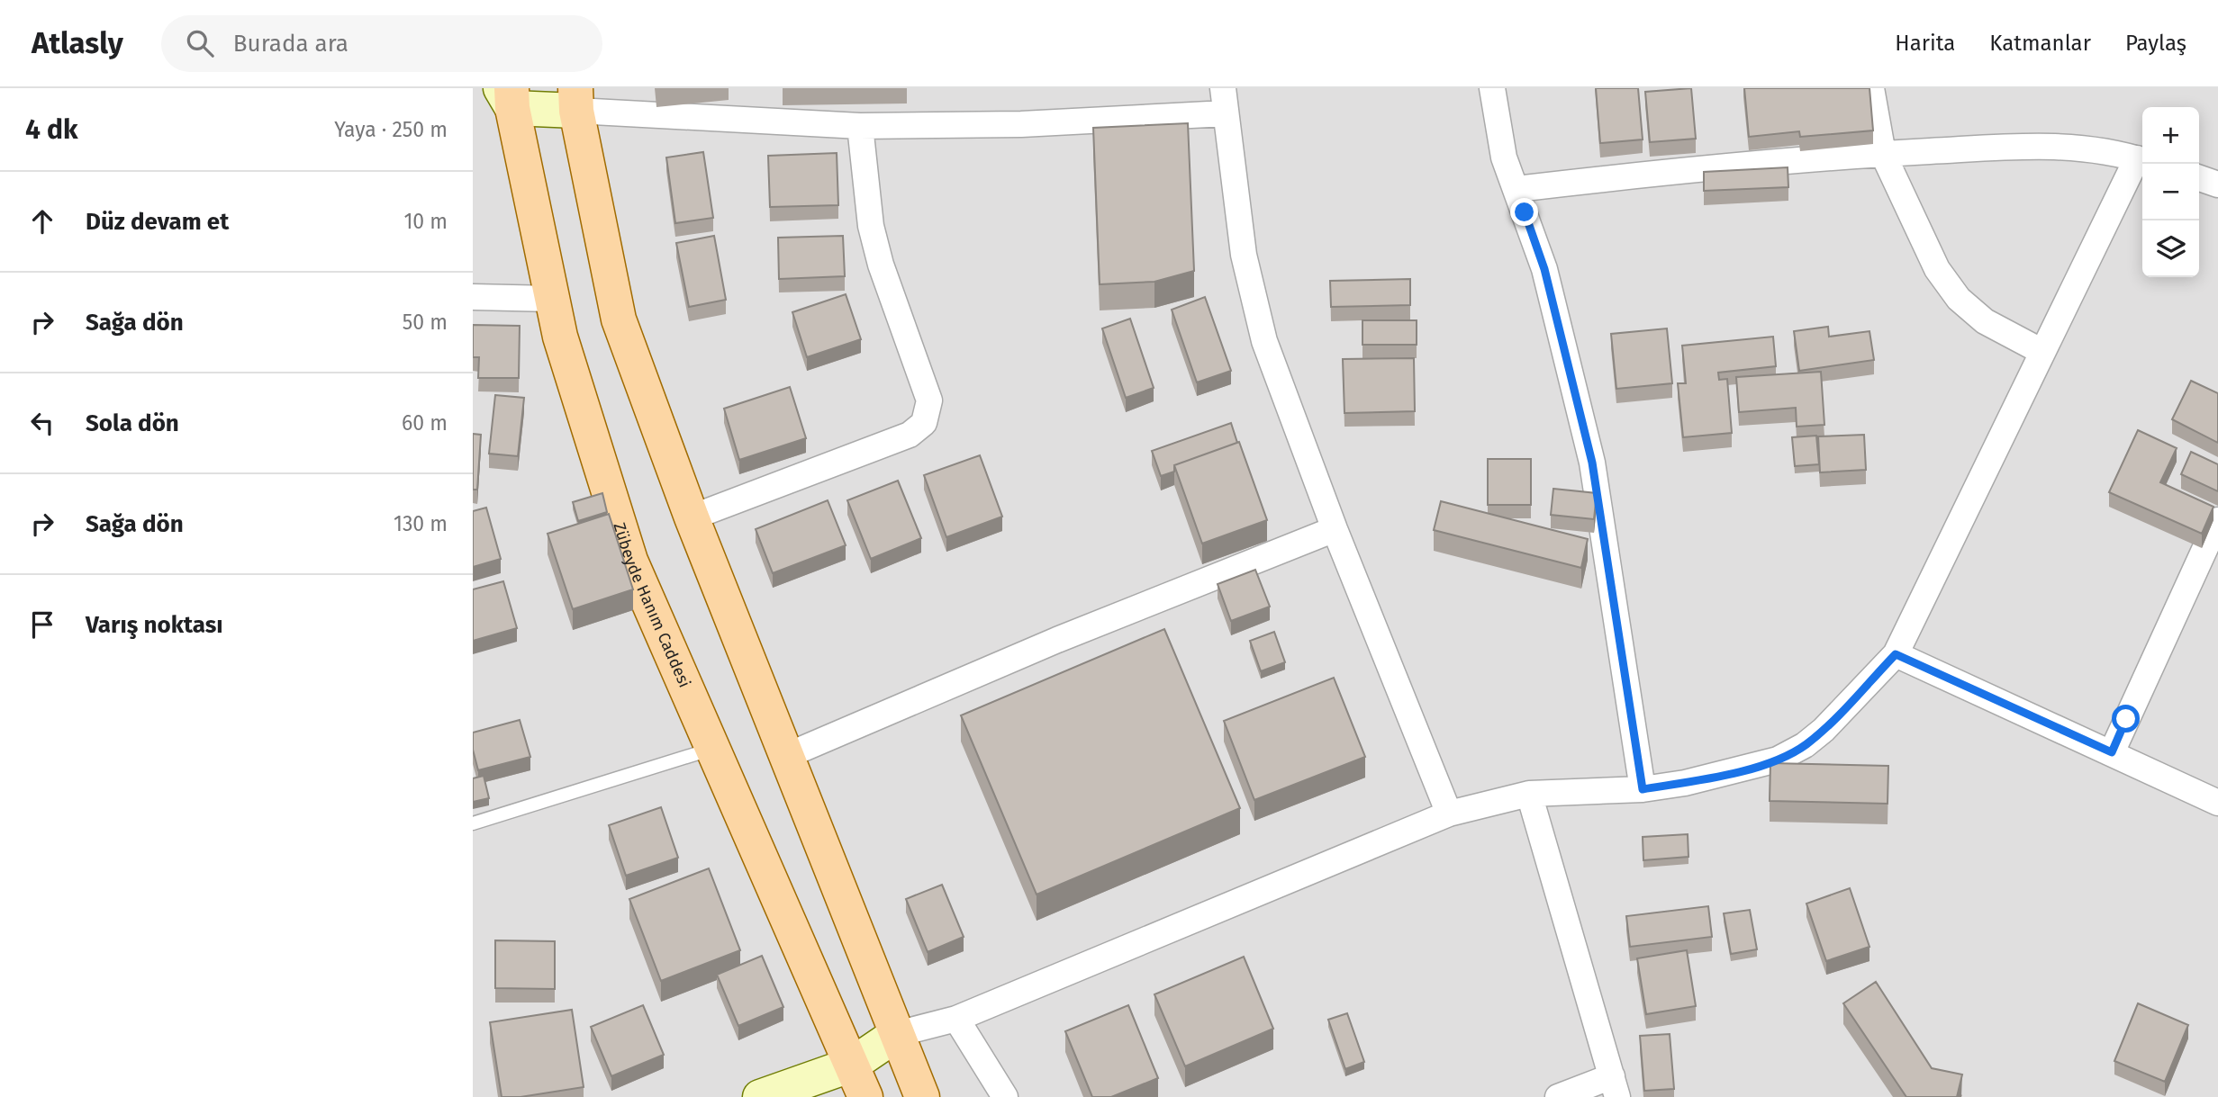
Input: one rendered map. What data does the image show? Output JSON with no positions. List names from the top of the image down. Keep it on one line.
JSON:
{"streets":{"main road":["Zübeyde Hanım Caddesi"]},"page":{"header":"Atlasly","search":"Burada ara","nav":["Harita","Katmanlar","Paylaş"],"heading":["4 dk","Yaya · 250 m"],"map_buttons":["+","−"],"list":[["Düz devam et","10 m"],["Sağa dön","50 m"],["Sola dön","60 m"],["Sağa dön","130 m"],"Varış noktası"]}}
